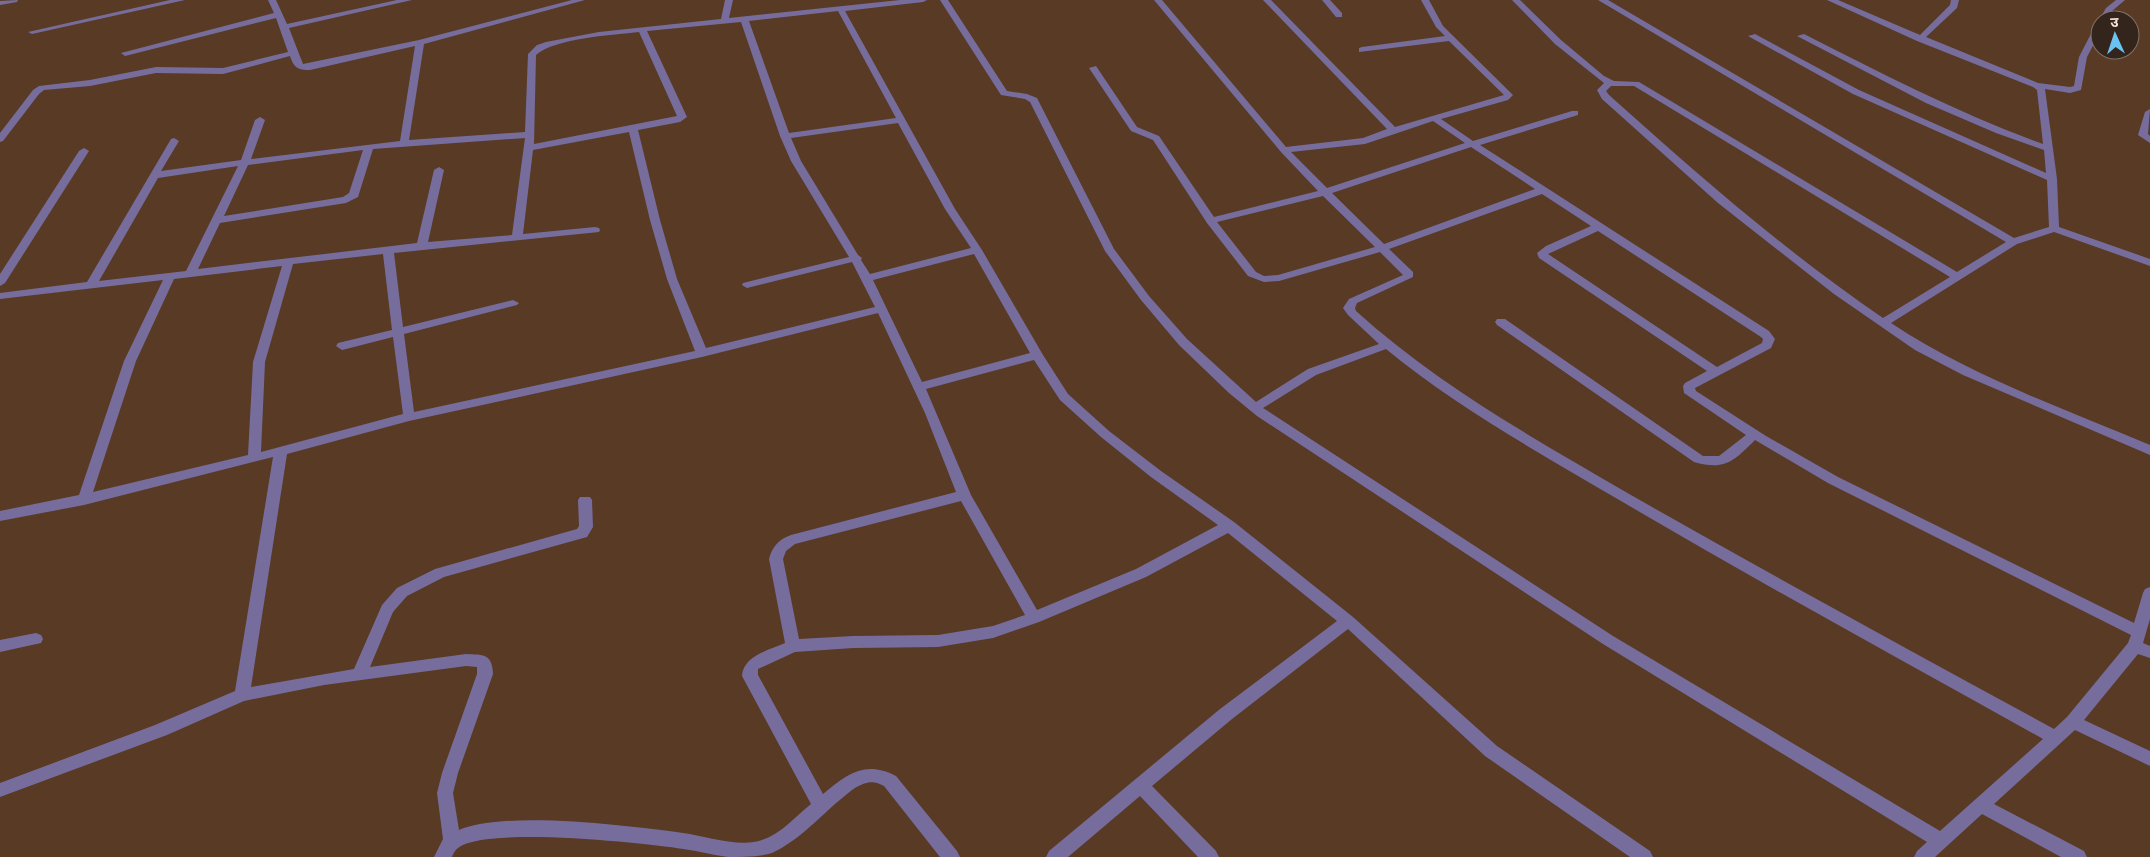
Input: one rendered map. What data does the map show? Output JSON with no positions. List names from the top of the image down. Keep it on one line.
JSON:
{"north":"top"}
